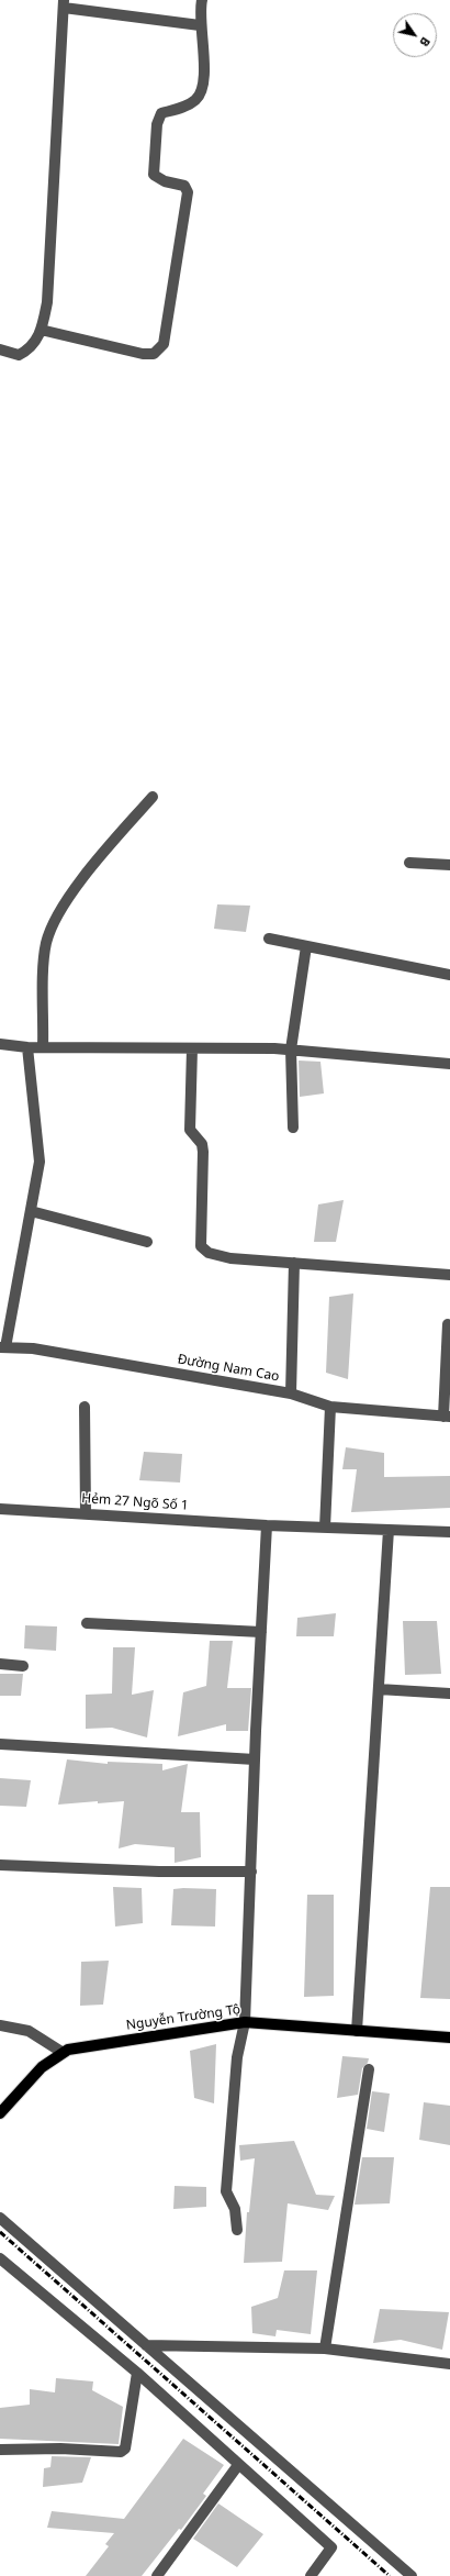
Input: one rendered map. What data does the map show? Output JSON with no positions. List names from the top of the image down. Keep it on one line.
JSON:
{"streets":{"main road":["Nguyễn Trường Tộ"],"street":["Đường Nam Cao","Hẻm 27 Ngõ Số 1"]},"north":"bottom right"}
